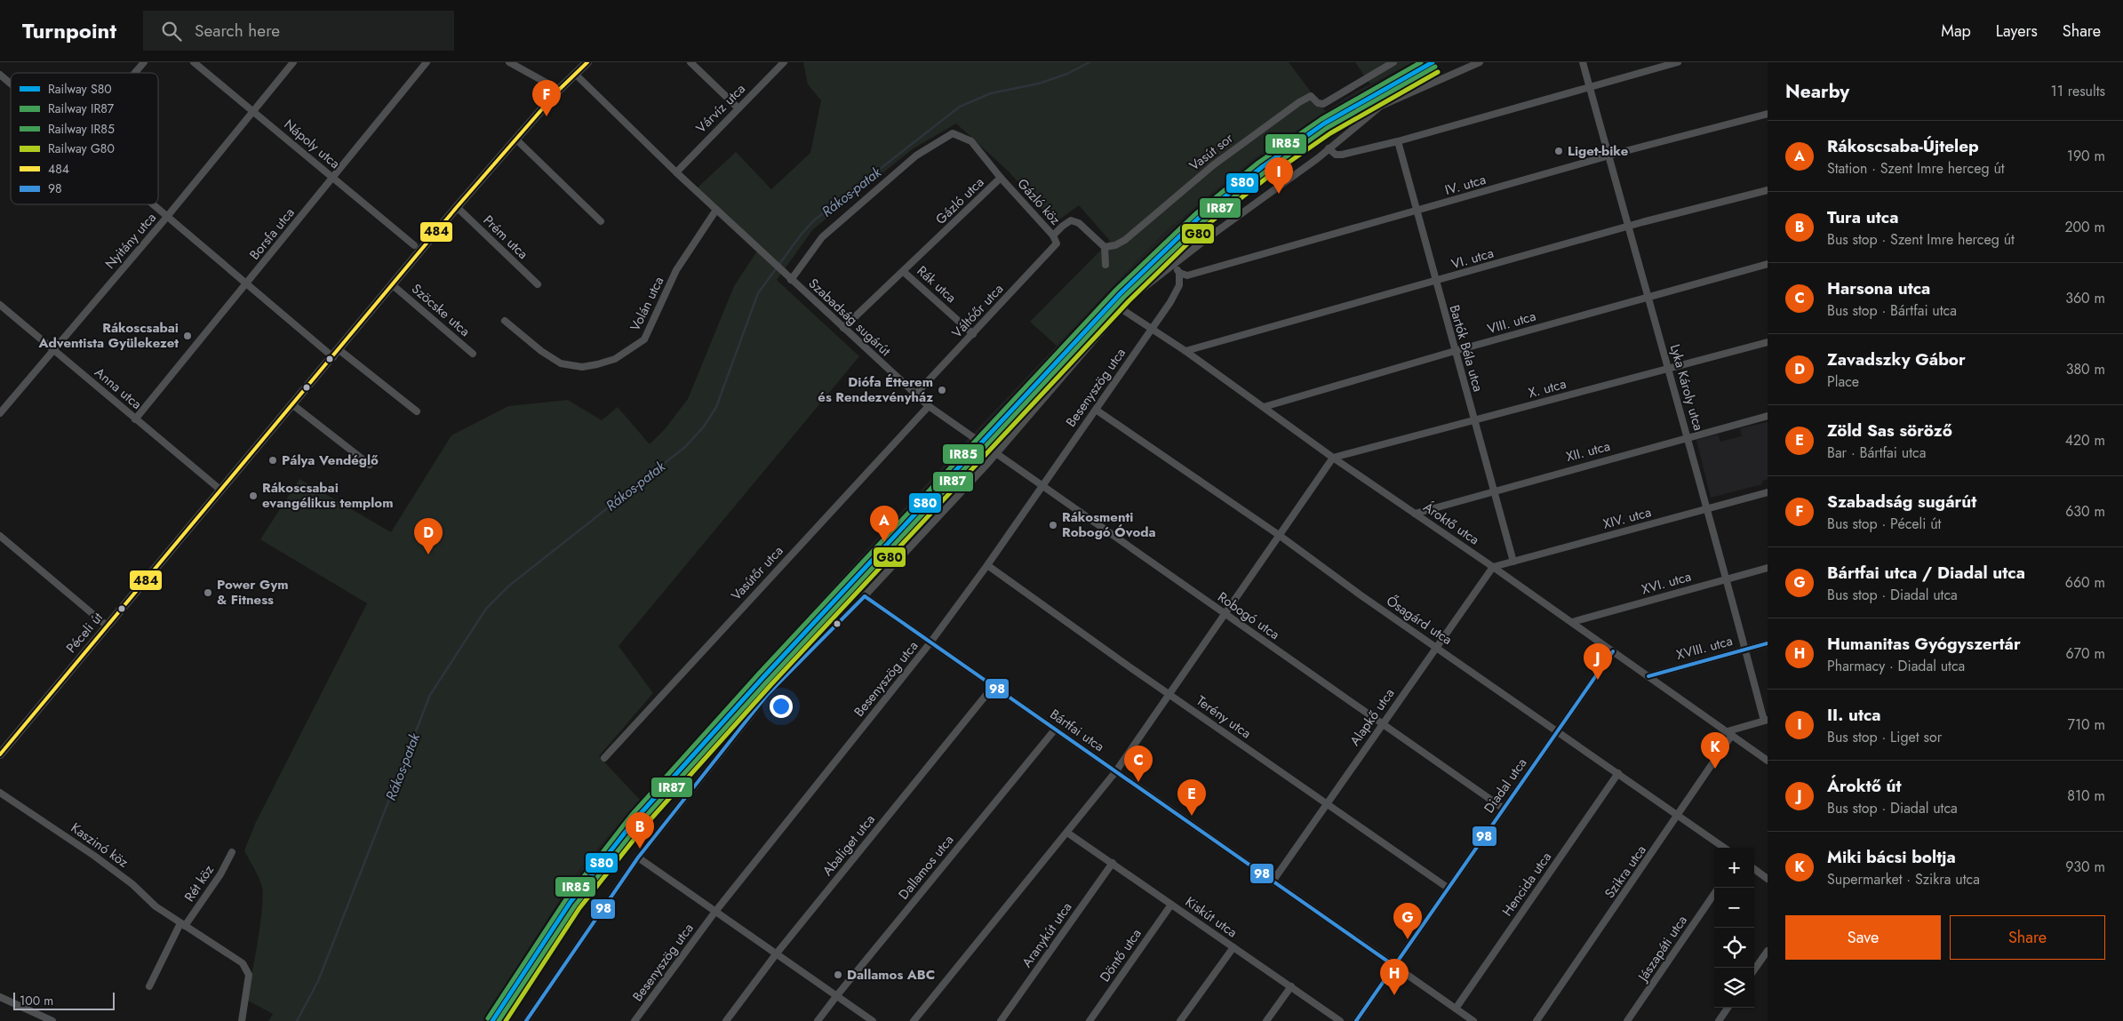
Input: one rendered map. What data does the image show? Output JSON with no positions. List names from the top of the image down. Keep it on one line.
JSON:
{"streets":{"main road":["Péceli út"],"street":["Várvíz utca","Nápoly utca","Vasút sor","IV. utca","Gázló utca","Gázló köz","Borsfa utca","Prém utca","Nyitány utca","VI. utca","Rák utca","Volán utca","Szöcske utca","Váltóőr utca","Szabadság sugárút","VIII. utca","Bartók Béla utca","Besenyszög utca","Lyka Károly utca","Anna utca","X. utca","XII. utca","XIV. utca","Ároktő utca","Vasútőr utca","XVI. utca","Robogó utca","Ősagárd utca","XVIII. utca","Terény utca","Alapkő utca","Bártfai utca","Diadal utca","Kaszinó köz","Abaliget utca","Dallamos utca","Szikra utca","Rét köz","Hencida utca","Kiskút utca","Aranykút utca","Jászapáti utca","Döntő utca"]},"crossings":[["Várvíz utca","Szabadság sugárút"],["Nápoly utca","Borsfa utca"],["Nápoly utca","Nyitány utca"],["IV. utca","Bartók Béla utca"],["IV. utca","Besenyszög utca"],["IV. utca","Lyka Károly utca"],["Gázló utca","Gázló köz"],["Gázló utca","Rák utca"],["Gázló utca","Szabadság sugárút"],["Gázló köz","Váltóőr utca"],["Borsfa utca","Anna utca"],["Prém utca","Péceli út"],["Nyitány utca","Anna utca"],["VI. utca","Bartók Béla utca"],["VI. utca","Lyka Károly utca"],["VI. utca","Ároktő utca"],["Rák utca","Váltóőr utca"],["Volán utca","Szabadság sugárút"],["Szöcske utca","Péceli út"],["Váltóőr utca","Szabadság sugárút"],["Szabadság sugárút","Vasútőr utca"],["Szabadság sugárút","Robogó utca"],["Szabadság sugárút","Péceli út"],["VIII. utca","Bartók Béla utca"],["VIII. utca","Lyka Károly utca"],["VIII. utca","Ároktő utca"],["Bartók Béla utca","X. utca"],["Bartók Béla utca","XII. utca"],["Bartók Béla utca","XIV. utca"],["Besenyszög utca","Ároktő utca"],["Besenyszög utca","Robogó utca"],["Besenyszög utca","Ősagárd utca"],["Besenyszög utca","Terény utca"],["Besenyszög utca","Bártfai utca"],["Lyka Károly utca","X. utca"],["Lyka Károly utca","XII. utca"],["Lyka Károly utca","XIV. utca"],["Lyka Károly utca","XVI. utca"],["Lyka Károly utca","XVIII. utca"],["Anna utca","Péceli út"],["X. utca","Ároktő utca"],["XII. utca","Ároktő utca"],["XIV. utca","Ároktő utca"],["XIV. utca","Alapkő utca"],["Ároktő utca","XVI. utca"],["Ároktő utca","XVIII. utca"],["Ároktő utca","Alapkő utca"],["Ároktő utca","Diadal utca"],["Ároktő utca","Szikra utca"],["Robogó utca","Alapkő utca"],["Robogó utca","Diadal utca"],["Ősagárd utca","Alapkő utca"],["Ősagárd utca","Diadal utca"],["Ősagárd utca","Szikra utca"],["Ősagárd utca","Hencida utca"],["Terény utca","Alapkő utca"],["Terény utca","Diadal utca"],["Alapkő utca","Bártfai utca"],["Bártfai utca","Diadal utca"],["Bártfai utca","Abaliget utca"],["Bártfai utca","Dallamos utca"],["Bártfai utca","Hencida utca"],["Kaszinó köz","Rét köz"],["Kiskút utca","Aranykút utca"],["Kiskút utca","Döntő utca"]],"water":["Rákos-patak"],"places":["Liget-bike","Rákoscsabai Adventista Gyülekezet","Diófa Étterem és Rendezvényház","Pálya Vendéglő","Rákoscsabai evangélikus templom","Rákosmenti Robogó Óvoda","Power Gym & Fitness","Dallamos ABC"],"lines":["rail line S80","rail line IR85","transit line 484","rail line IR87","rail line G80","transit line 98"],"legend":["Railway S80","Railway IR87","Railway IR85","Railway G80","484","98"],"scale_bar":"100 m","page":{"header":"Turnpoint","search":"Search here","nav":["Map","Layers","Share"],"heading":["Nearby","11 results"],"pins":["F","I","A","D","J","K","C","E","B","G","H"],"list":[{"mark":"A","name":"Rákoscsaba-Újtelep","note":"Station · Szent Imre herceg út","value":"190 m"},{"mark":"B","name":"Tura utca","note":"Bus stop · Szent Imre herceg út","value":"200 m"},{"mark":"C","name":"Harsona utca","note":"Bus stop · Bártfai utca","value":"360 m"},{"mark":"D","name":"Zavadszky Gábor","note":"Place","value":"380 m"},{"mark":"E","name":"Zöld Sas söröző","note":"Bar · Bártfai utca","value":"420 m"},{"mark":"F","name":"Szabadság sugárút","note":"Bus stop · Péceli út","value":"630 m"},{"mark":"G","name":"Bártfai utca / Diadal utca","note":"Bus stop · Diadal utca","value":"660 m"},{"mark":"H","name":"Humanitas Gyógyszertár","note":"Pharmacy · Diadal utca","value":"670 m"},{"mark":"I","name":"II. utca","note":"Bus stop · Liget sor","value":"710 m"},{"mark":"J","name":"Ároktő út","note":"Bus stop · Diadal utca","value":"810 m"},{"mark":"K","name":"Miki bácsi boltja","note":"Supermarket · Szikra utca","value":"930 m"}],"map_buttons":["+","−"],"buttons":["Save","Share"],"scale":"100 m"}}
